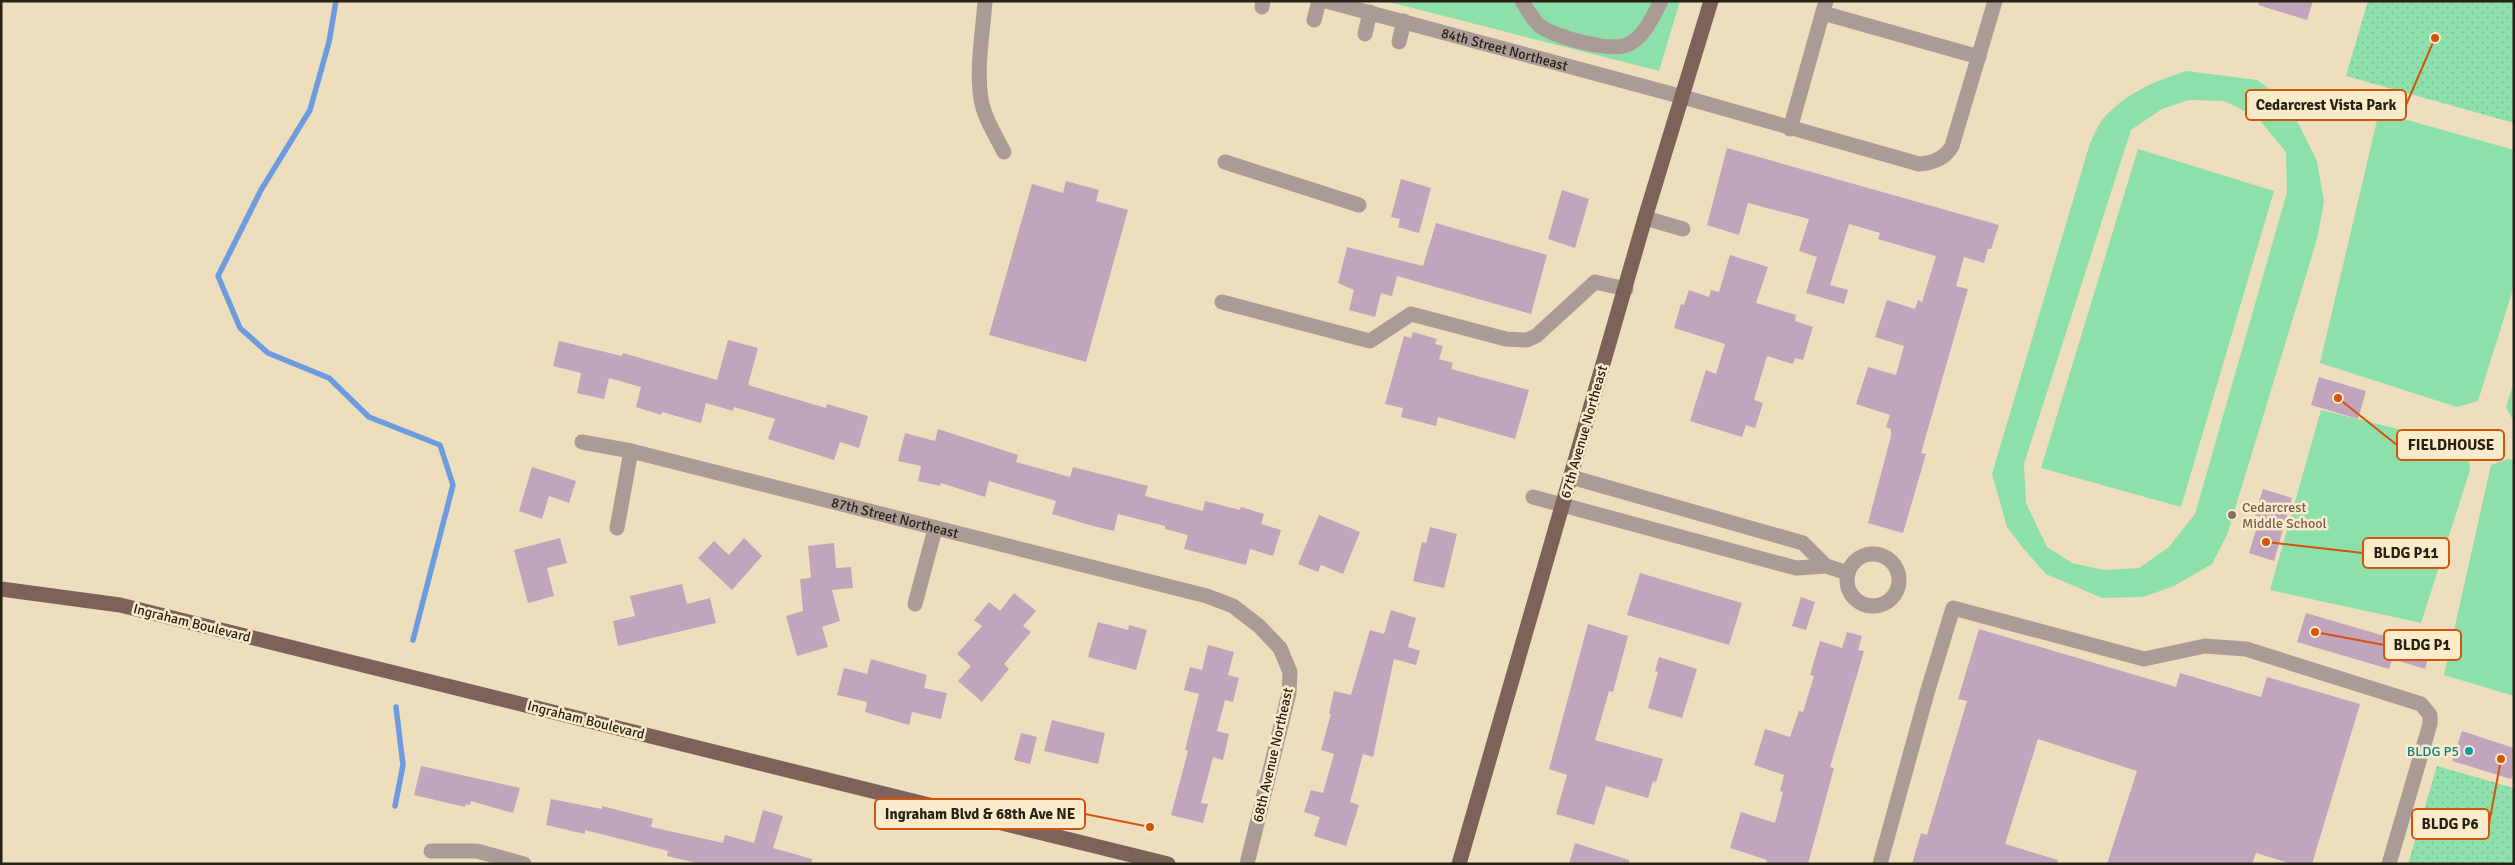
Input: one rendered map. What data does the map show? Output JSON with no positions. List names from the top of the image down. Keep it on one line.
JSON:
{"streets":{"main road":["67th Avenue Northeast","Ingraham Boulevard"],"street":["84th Street Northeast","87th Street Northeast","68th Avenue Northeast"]},"crossings":[["84th Street Northeast","67th Avenue Northeast"],["87th Street Northeast","68th Avenue Northeast"]],"places":["Cedarcrest Vista Park","FIELDHOUSE","Cedarcrest Middle School","BLDG P11","BLDG P1","BLDG P5","BLDG P6","Ingraham Blvd & 68th Ave NE"]}
